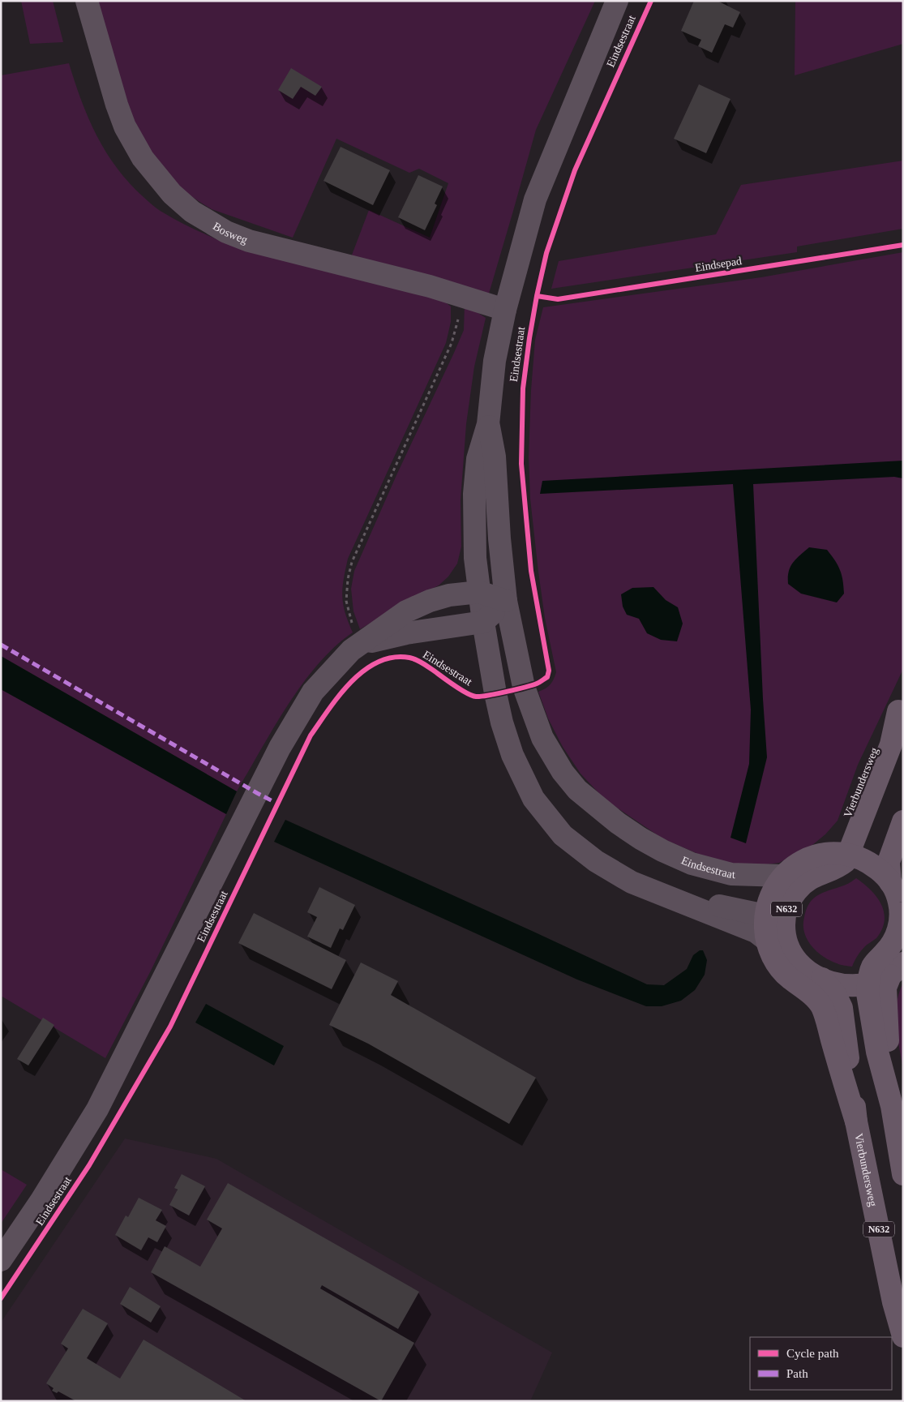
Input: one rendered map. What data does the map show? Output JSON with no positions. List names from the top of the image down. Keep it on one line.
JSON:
{"streets":{"main road":["Vierbundersweg","N632"],"street":["Eindsestraat","Bosweg"],"cycle path":["Eindsepad"]},"crossings":[["Eindsestraat","Bosweg"],["Eindsestraat","Vierbundersweg"],["Eindsestraat","N632"],["Vierbundersweg","N632"]],"legend":["Cycle path","Path"]}
